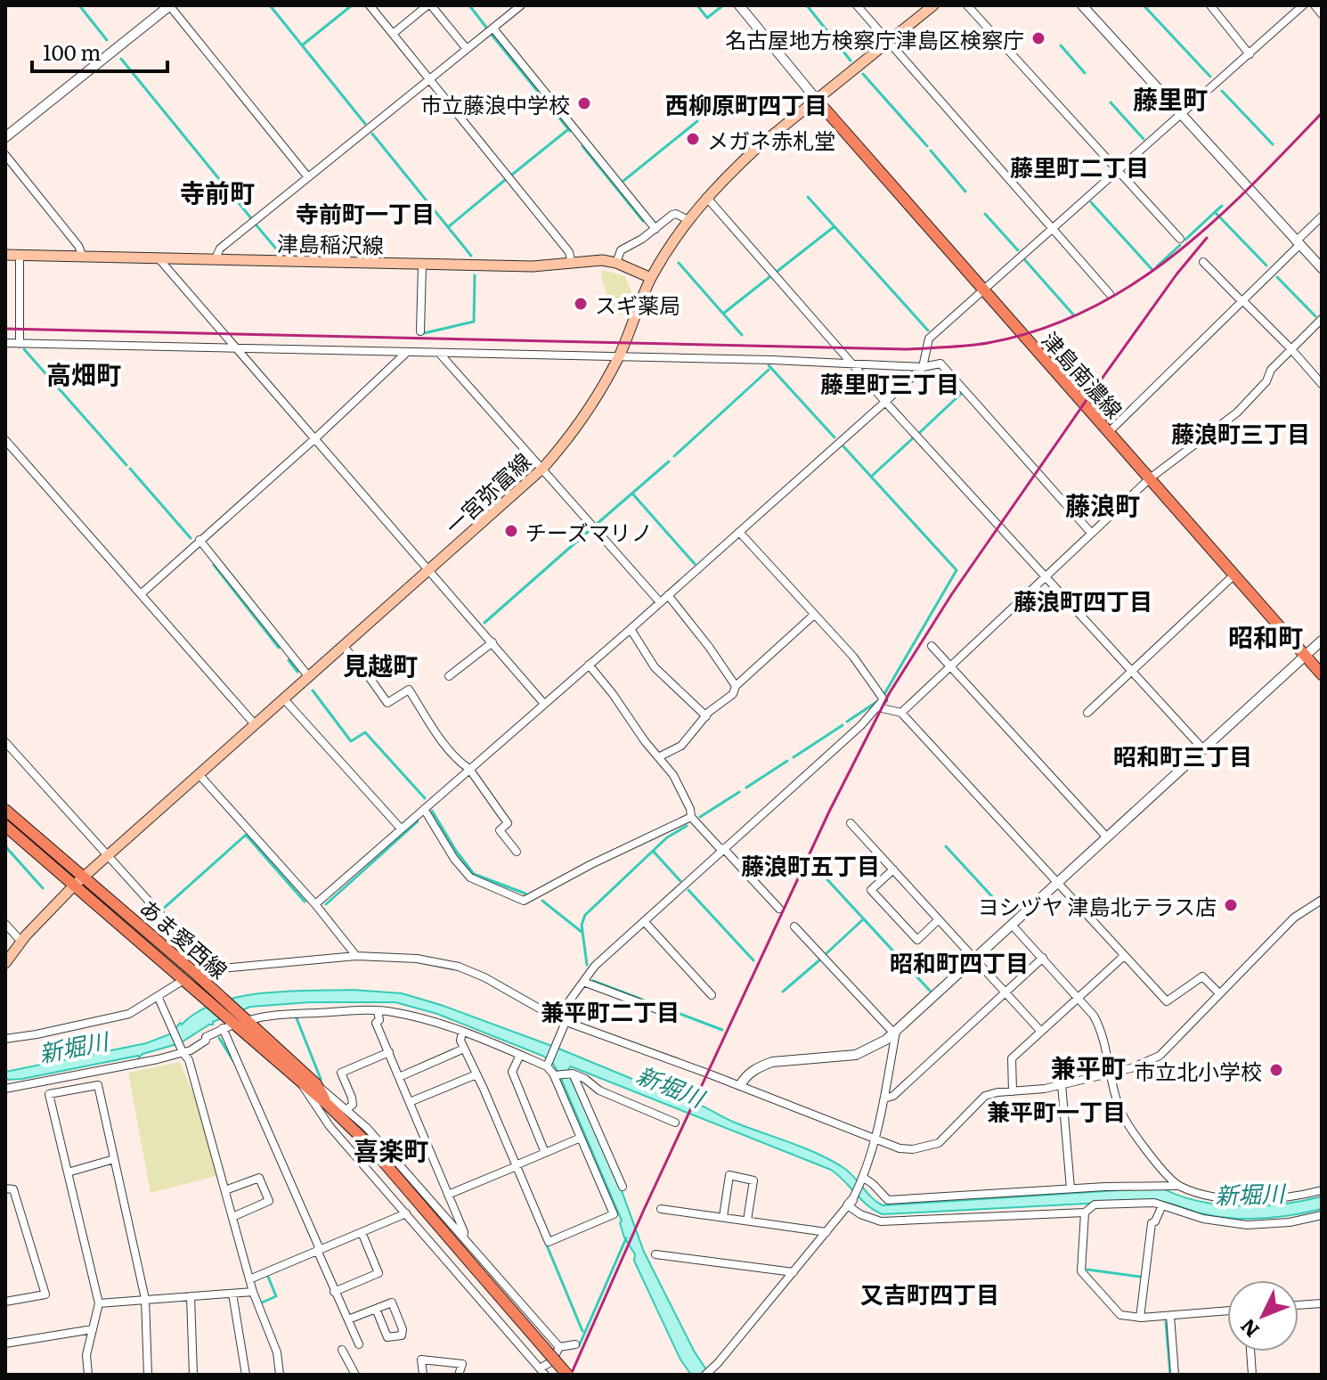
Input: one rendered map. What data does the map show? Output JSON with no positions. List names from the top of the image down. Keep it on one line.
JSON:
{"streets":{"main road":["津島稲沢線","津島南濃線","一宮弥富線","あま愛西線"]},"crossings":[["津島稲沢線","一宮弥富線"],["津島南濃線","一宮弥富線"],["一宮弥富線","あま愛西線"]],"districts":["藤里町","西柳原町四丁目","藤里町二丁目","寺前町","寺前町一丁目","高畑町","藤里町三丁目","藤浪町三丁目","藤浪町","藤浪町四丁目","昭和町","見越町","昭和町三丁目","藤浪町五丁目","昭和町四丁目","兼平町二丁目","兼平町","兼平町一丁目","喜楽町","又吉町四丁目"],"water":["新堀川"],"places":["名古屋地方検察庁津島区検察庁","市立藤浪中学校","メガネ赤札堂","スギ薬局","チーズマリノ","ヨシヅヤ 津島北テラス店","市立北小学校"],"scale_bar":"100 m","north":"bottom left"}
